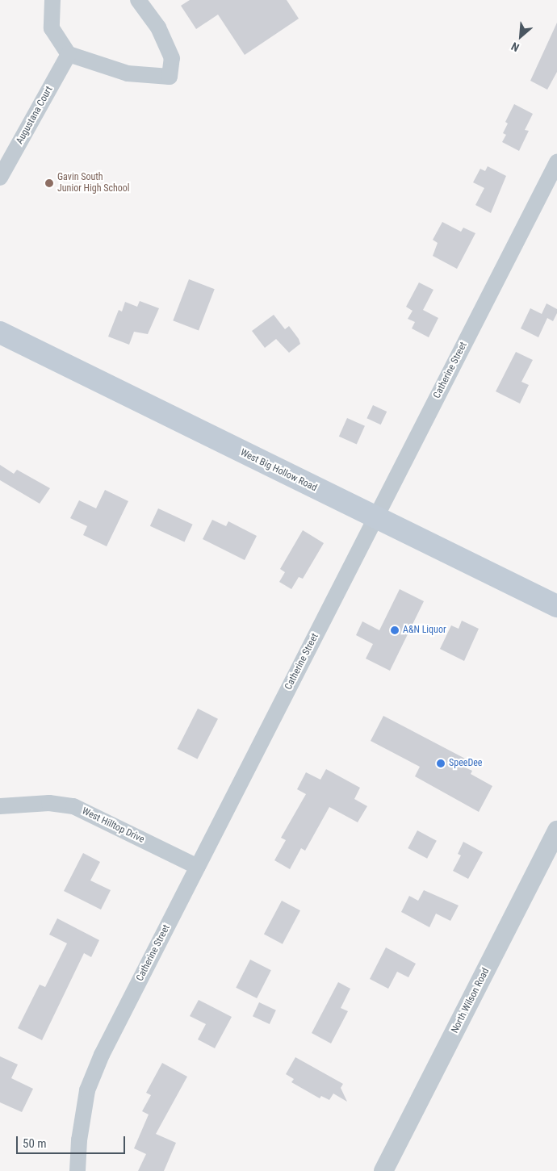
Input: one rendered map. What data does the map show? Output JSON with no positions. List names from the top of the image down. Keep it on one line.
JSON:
{"streets":{"main road":["West Big Hollow Road"],"street":["Augustana Court","Catherine Street","West Hilltop Drive","North Wilson Road"]},"crossings":[["Catherine Street","West Big Hollow Road"],["Catherine Street","West Hilltop Drive"]],"places":["Gavin South Junior High School","A&N Liquor","SpeeDee"],"scale_bar":"50 m","north":"bottom left"}
